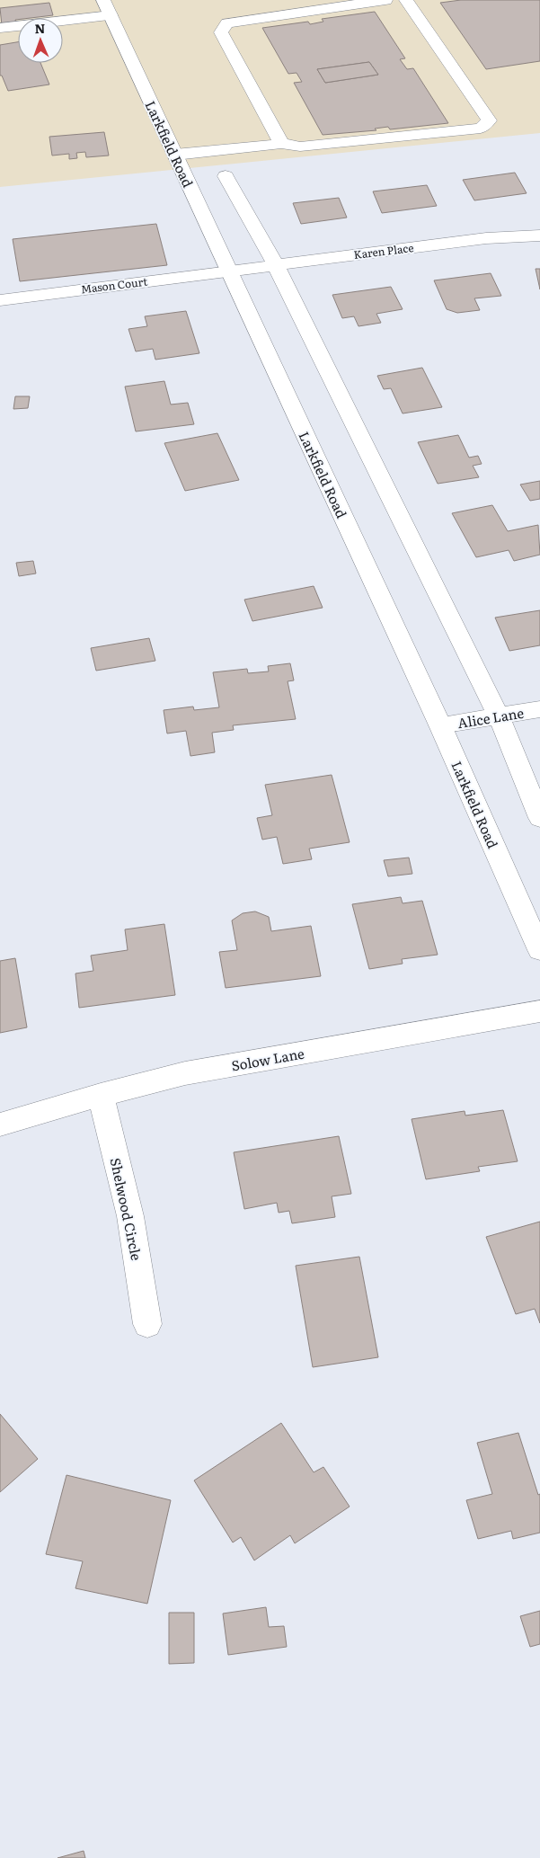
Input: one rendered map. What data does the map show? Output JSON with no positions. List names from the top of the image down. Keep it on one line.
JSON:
{"streets":{"street":["Larkfield Road","Karen Place","Mason Court","Alice Lane","Solow Lane","Shelwood Circle"]},"crossings":[["Larkfield Road","Karen Place"],["Larkfield Road","Mason Court"],["Larkfield Road","Alice Lane"],["Karen Place","Mason Court"],["Solow Lane","Shelwood Circle"]],"north":"top"}
